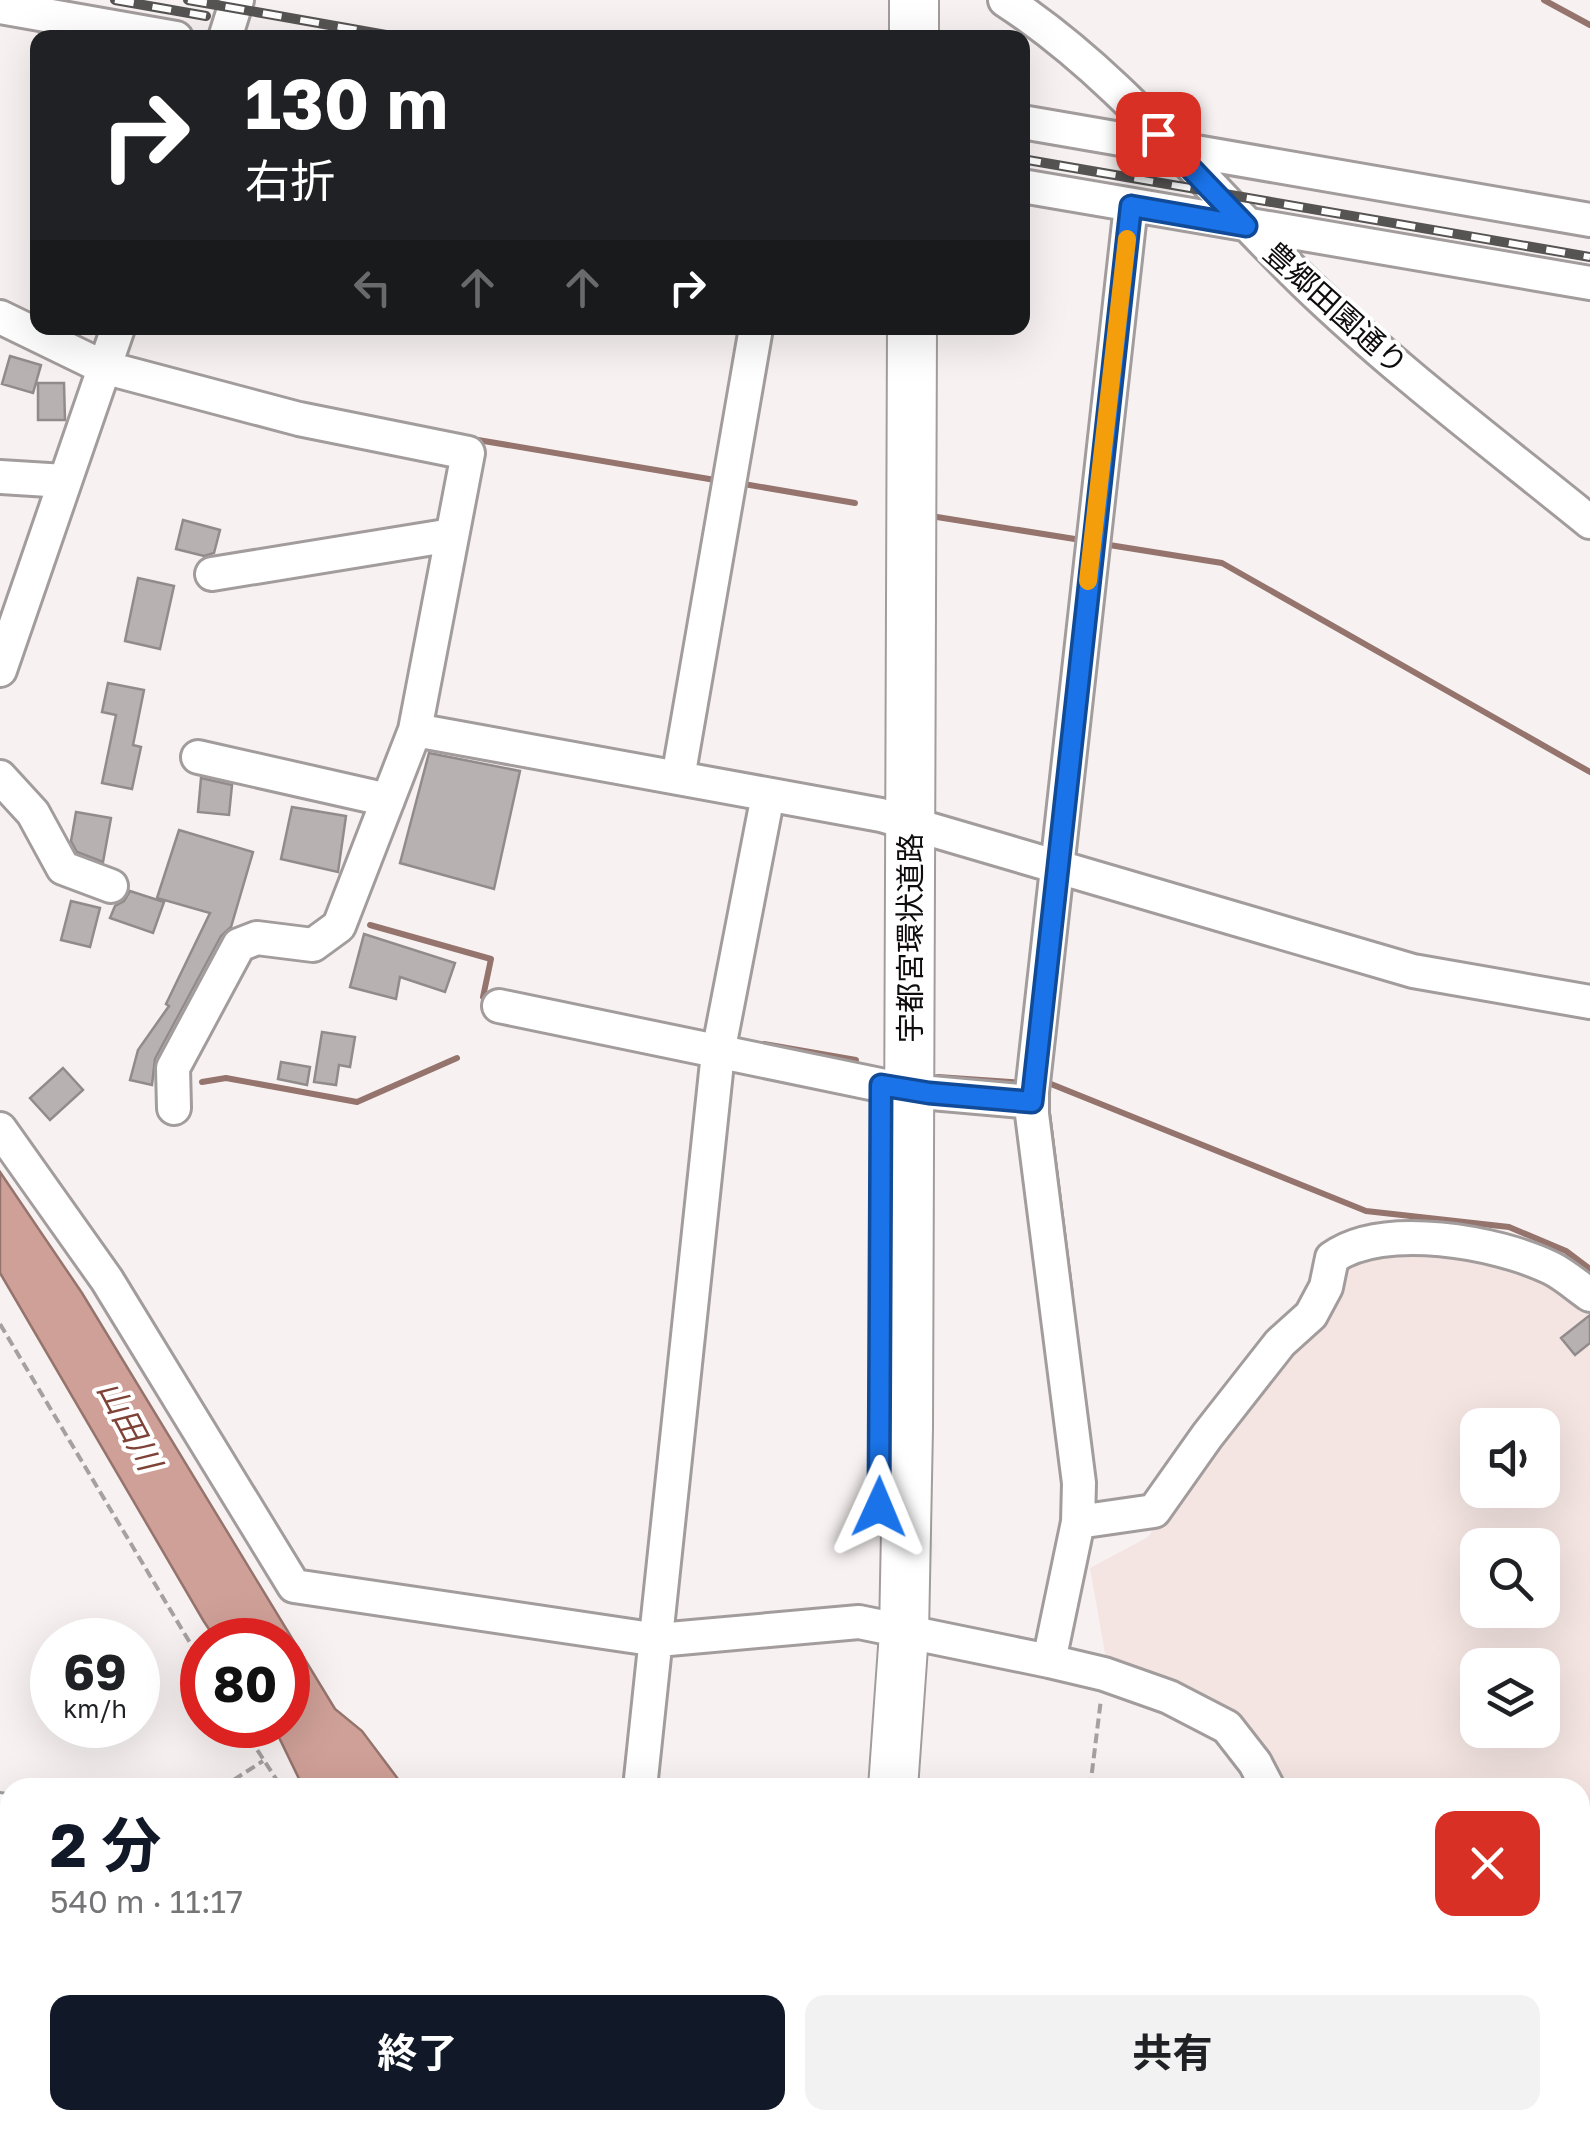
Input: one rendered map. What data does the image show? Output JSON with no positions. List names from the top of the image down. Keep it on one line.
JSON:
{"streets":{"highway":["宇都宮環状道路"],"street":["豊郷田園通り"]},"water":["山田川"],"page":{"turn":["130 m","右折"],"speed":"69 km/h","limit":"80","heading":["2 分","540 m · 11:17"],"buttons":["終了","共有"]}}
